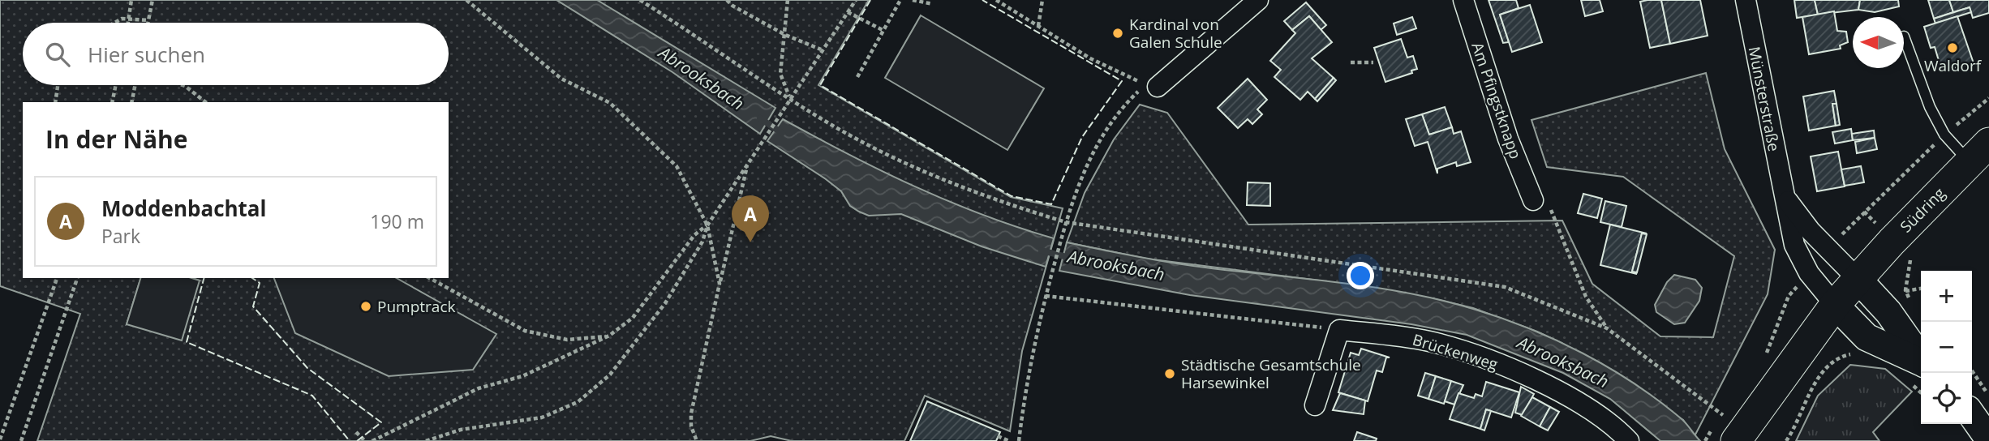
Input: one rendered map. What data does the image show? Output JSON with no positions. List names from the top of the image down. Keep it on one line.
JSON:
{"streets":{"main road":["Südring"],"street":["Münsterstraße","Am Pfingstknapp","Brückenweg"]},"crossings":[["Münsterstraße","Südring"]],"water":["Abrooksbach"],"places":["Kardinal von Galen Schule","Waldorf","Pumptrack","Städtische Gesamtschule Harsewinkel"],"north":"left","page":{"search":"Hier suchen","heading":"In der Nähe","list":[{"mark":"A","name":"Moddenbachtal","note":"Park","value":"190 m"}],"pins":"A","map_buttons":["+","−"]}}
